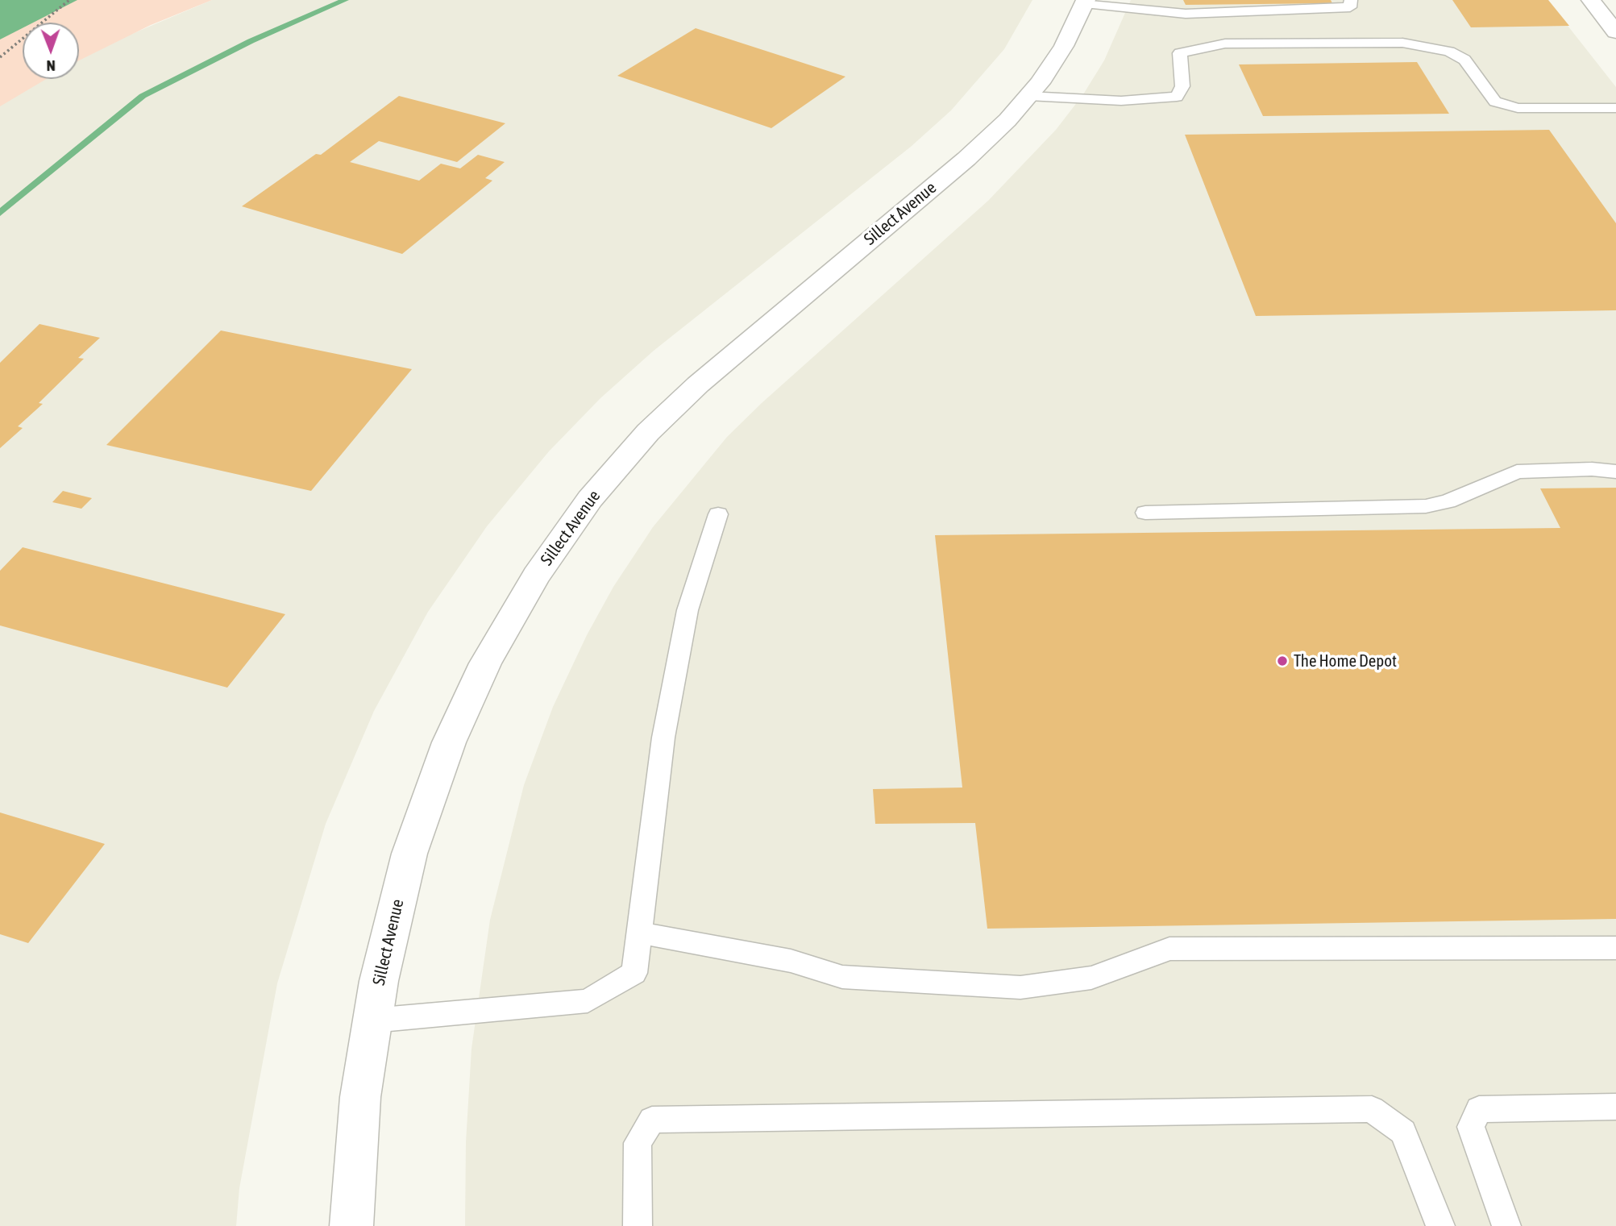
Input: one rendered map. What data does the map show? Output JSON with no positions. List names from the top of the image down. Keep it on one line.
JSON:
{"streets":{"street":["Sillect Avenue"]},"places":["The Home Depot"],"north":"bottom"}
